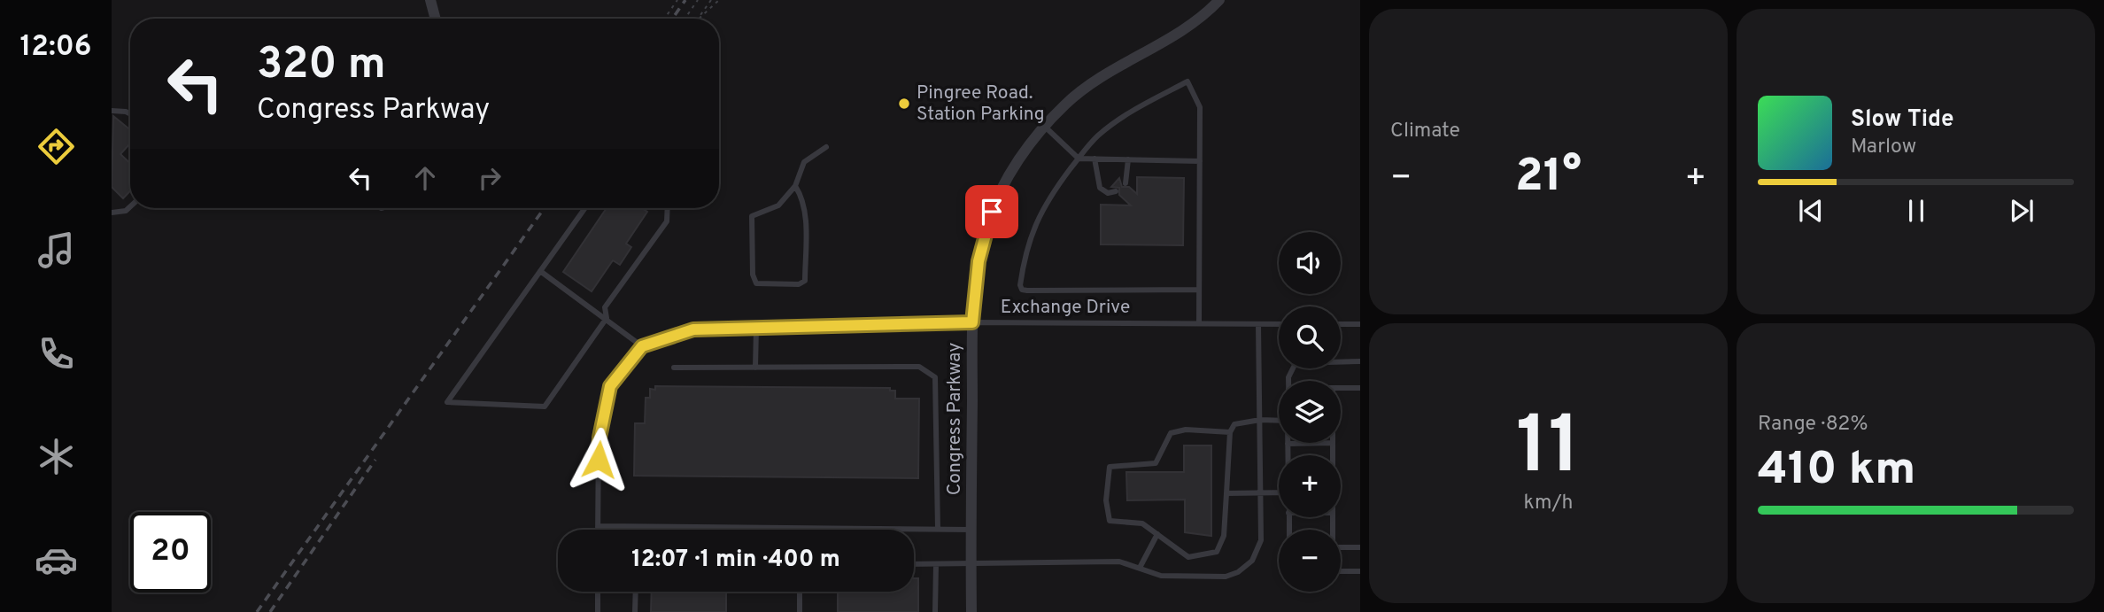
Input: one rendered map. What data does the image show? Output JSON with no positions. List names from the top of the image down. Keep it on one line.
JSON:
{"streets":{"street":["Congress Parkway"],"lane":["Exchange Drive"]},"crossings":[["Exchange Drive","Congress Parkway"]],"places":["Pingree Road. Station Parking"],"page":{"tabs":"12:06","tile":["Climate",["11","km/h"],["Range · 82%","410 km"]],"turn":["320 m","Congress Parkway"],"song":["Slow Tide","Marlow"],"heat":["−","21°","+"],"map_buttons":["+","−"],"limit":"20","trip":"12:07 · 1 min · 400 m"}}
